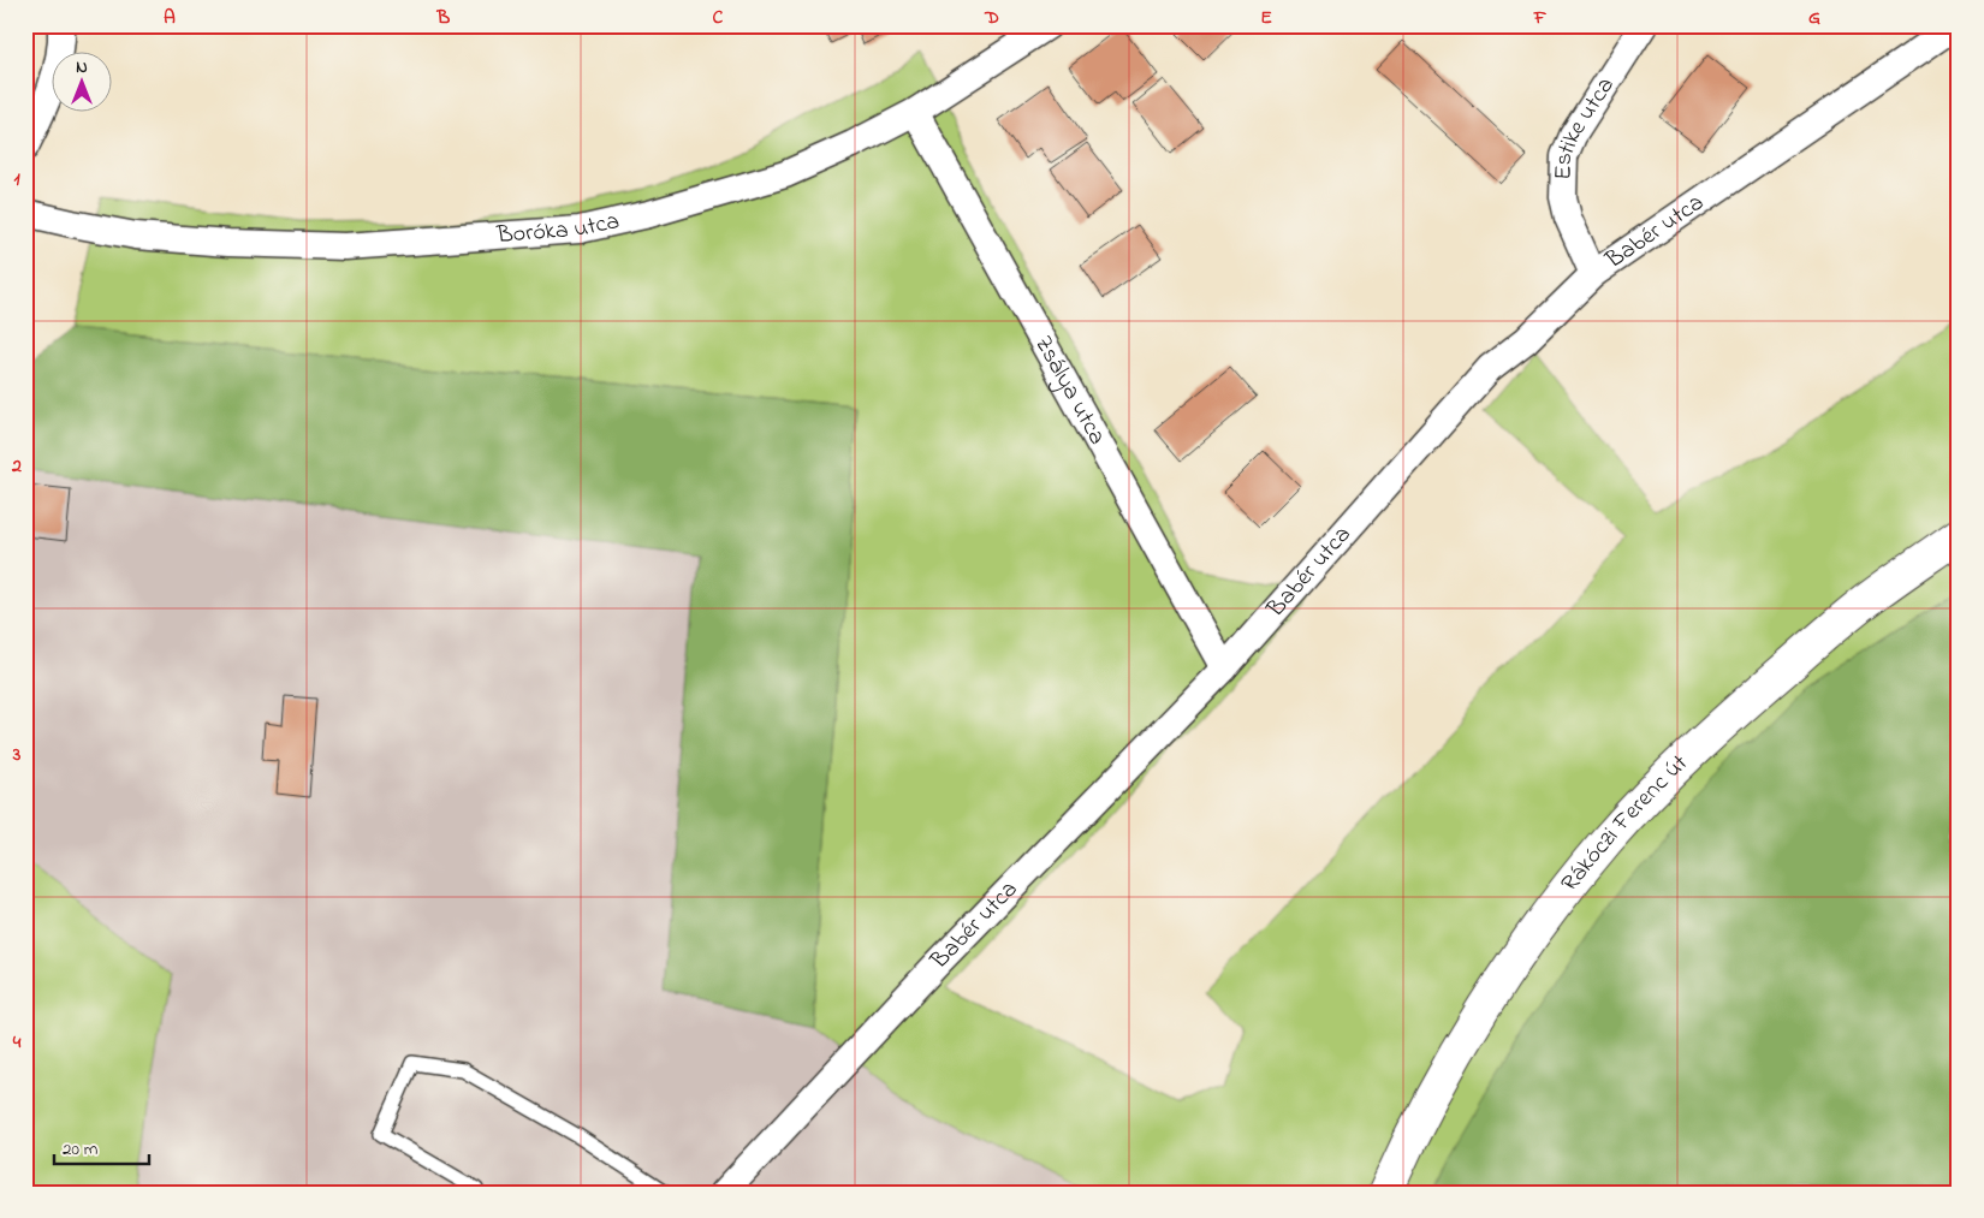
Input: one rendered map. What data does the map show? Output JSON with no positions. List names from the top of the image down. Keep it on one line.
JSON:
{"streets":{"main road":["Rákóczi Ferenc út"],"street":["Estike utca","Boróka utca","Babér utca","Zsálya utca"]},"crossings":[["Estike utca","Babér utca"],["Boróka utca","Zsálya utca"],["Babér utca","Zsálya utca"]],"scale_bar":"20 m","north":"top","grid":{"columns":["A","B","C","D","E","F","G"],"rows":["1","2","3","4"]}}
